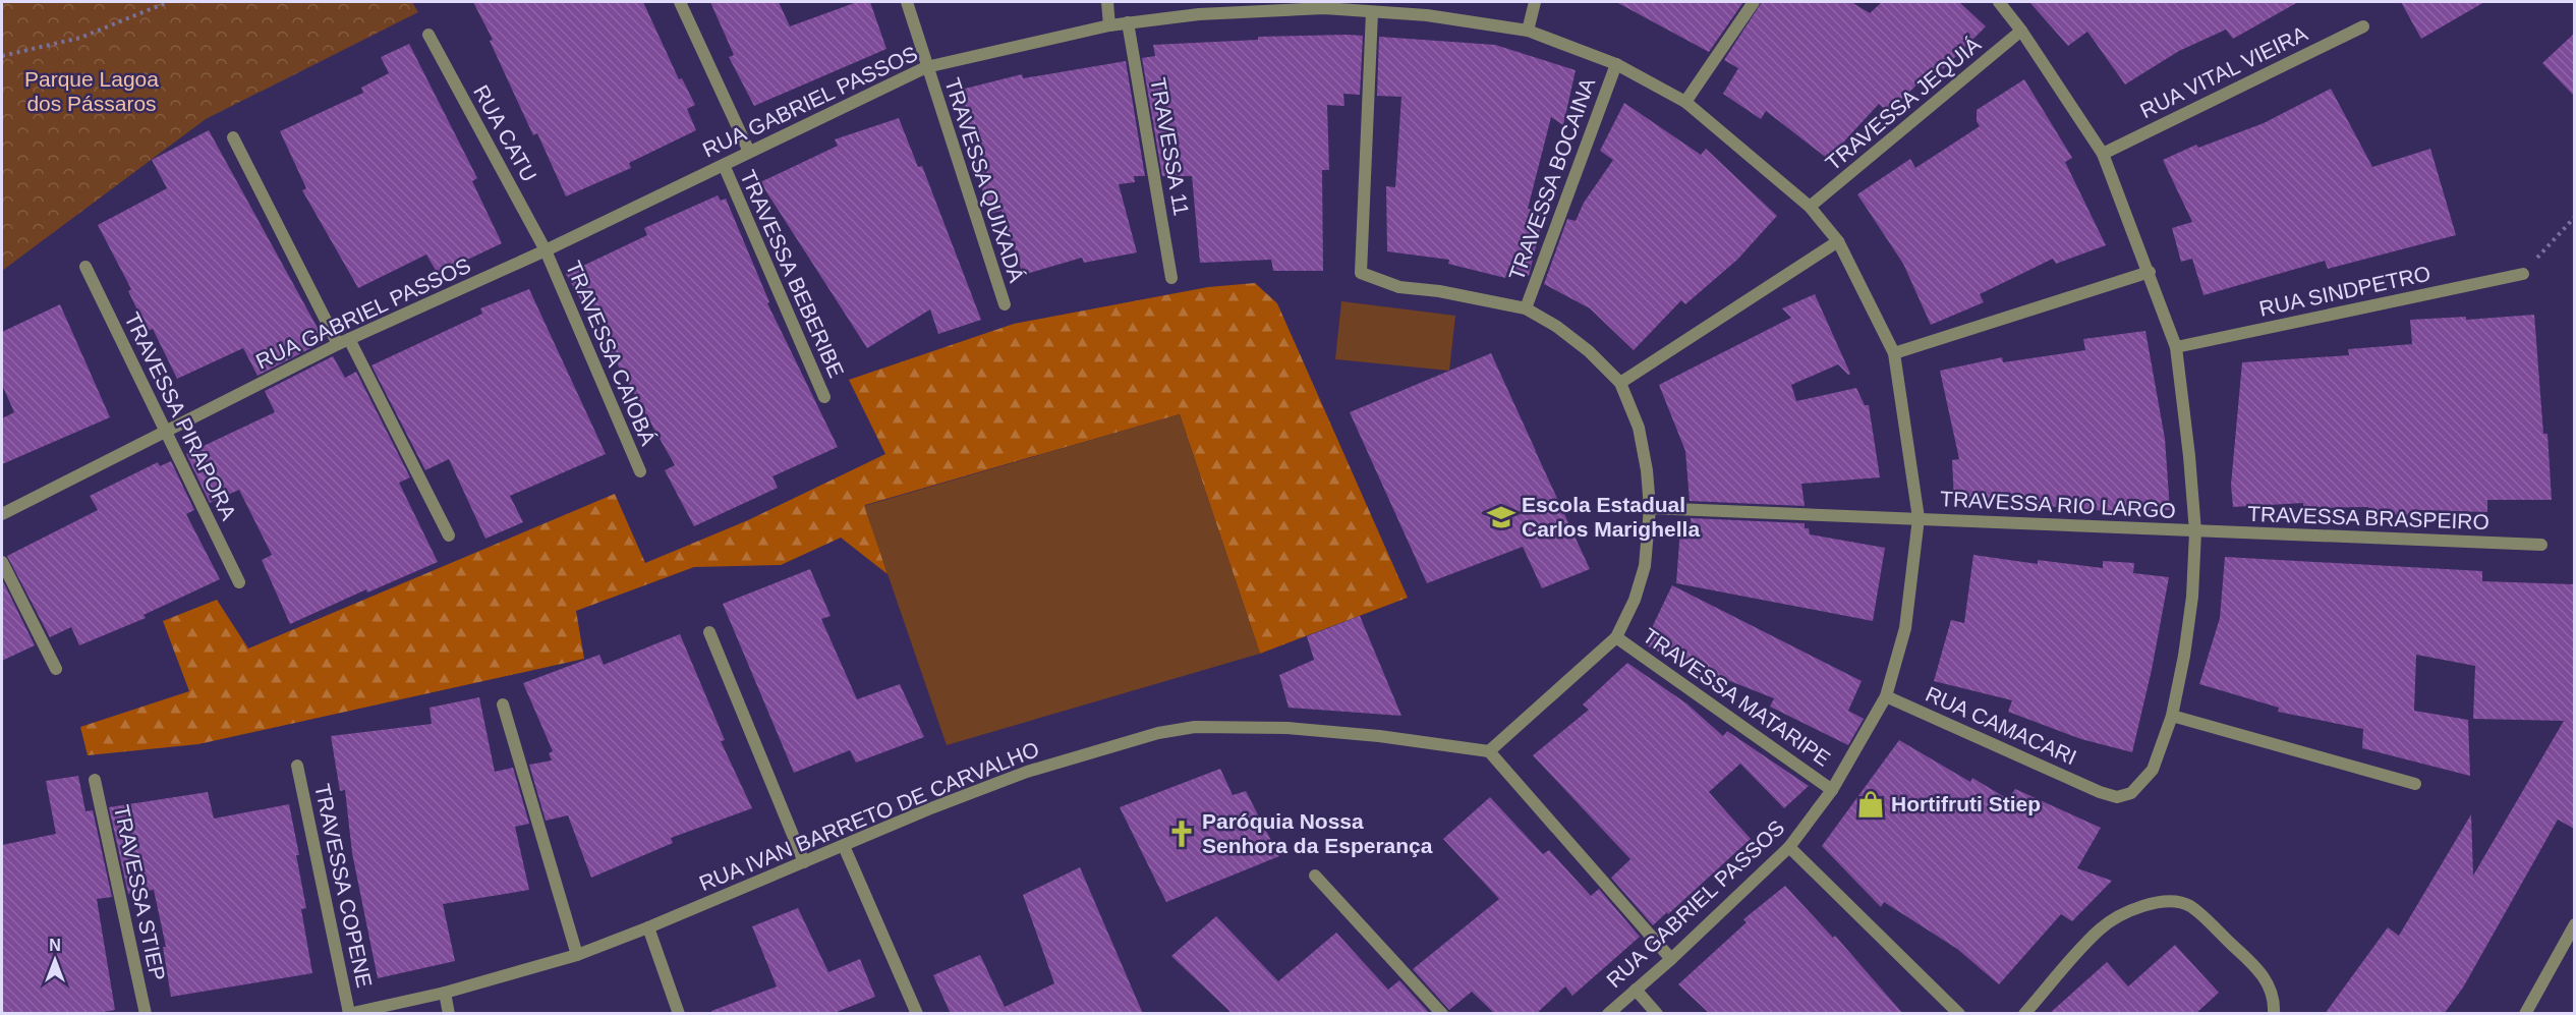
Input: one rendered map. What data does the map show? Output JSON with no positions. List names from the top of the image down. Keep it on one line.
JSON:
{"streets":{"street":["RUA VITAL VIEIRA","RUA GABRIEL PASSOS","TRAVESSA JEQUIÁ","RUA CATU","TRAVESSA 11","TRAVESSA BOCAINA","TRAVESSA QUIXADÁ","TRAVESSA BEBERIBE","RUA SINDPETRO","TRAVESSA CAIOBÁ","TRAVESSA PIRAPORA","TRAVESSA RIO LARGO","TRAVESSA BRASPEIRO","TRAVESSA MATARIPE","RUA CAMACARI","RUA IVAN BARRETO DE CARVALHO","TRAVESSA COPENE","TRAVESSA STIEP"]},"crossings":[["RUA GABRIEL PASSOS","TRAVESSA JEQUIÁ"],["RUA GABRIEL PASSOS","RUA CATU"],["RUA GABRIEL PASSOS","TRAVESSA 11"],["RUA GABRIEL PASSOS","TRAVESSA BOCAINA"],["RUA GABRIEL PASSOS","TRAVESSA QUIXADÁ"],["RUA GABRIEL PASSOS","TRAVESSA BEBERIBE"],["RUA GABRIEL PASSOS","TRAVESSA CAIOBÁ"],["RUA GABRIEL PASSOS","TRAVESSA PIRAPORA"],["RUA GABRIEL PASSOS","TRAVESSA RIO LARGO"],["RUA GABRIEL PASSOS","TRAVESSA MATARIPE"],["RUA GABRIEL PASSOS","RUA CAMACARI"],["RUA CATU","TRAVESSA CAIOBÁ"],["TRAVESSA RIO LARGO","TRAVESSA BRASPEIRO"],["RUA IVAN BARRETO DE CARVALHO","TRAVESSA COPENE"]],"parks":["Parque Lagoa dos Pássaros"],"places":{"school or university":["Escola Estadual Carlos Marighella"],"shop":["Hortifruti Stiep"],"church":["Paróquia Nossa Senhora da Esperança"]},"north":"top"}
